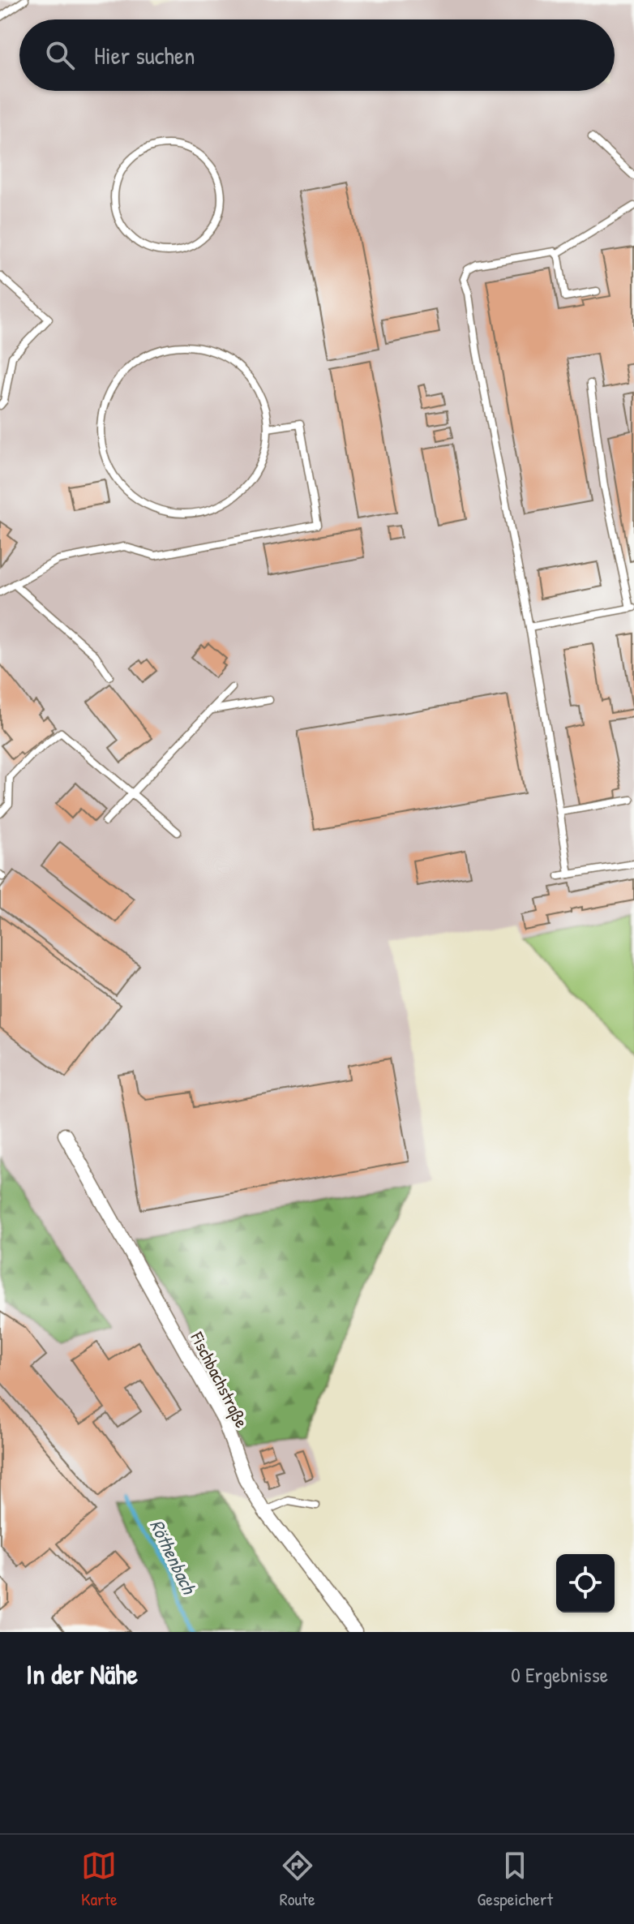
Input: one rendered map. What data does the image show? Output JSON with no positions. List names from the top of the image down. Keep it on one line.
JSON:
{"streets":{"street":["Fischbachstraße"]},"water":["Röthenbach"],"page":{"search":"Hier suchen","heading":["In der Nähe","0 Ergebnisse"],"nav":["Karte","Route","Gespeichert"]}}
